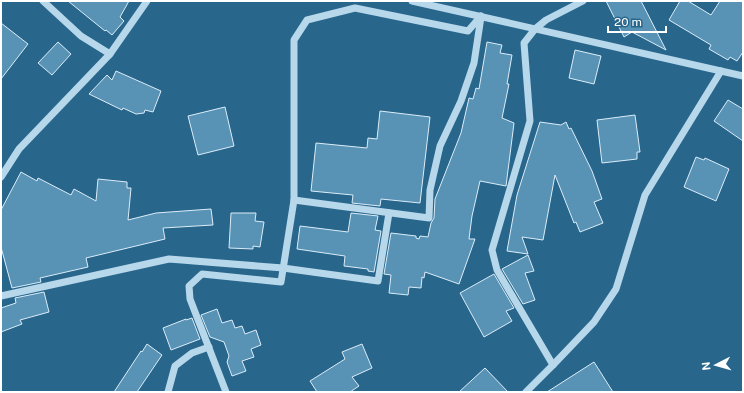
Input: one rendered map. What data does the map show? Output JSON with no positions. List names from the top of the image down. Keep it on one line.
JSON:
{"scale_bar":"20 m","north":"left"}
